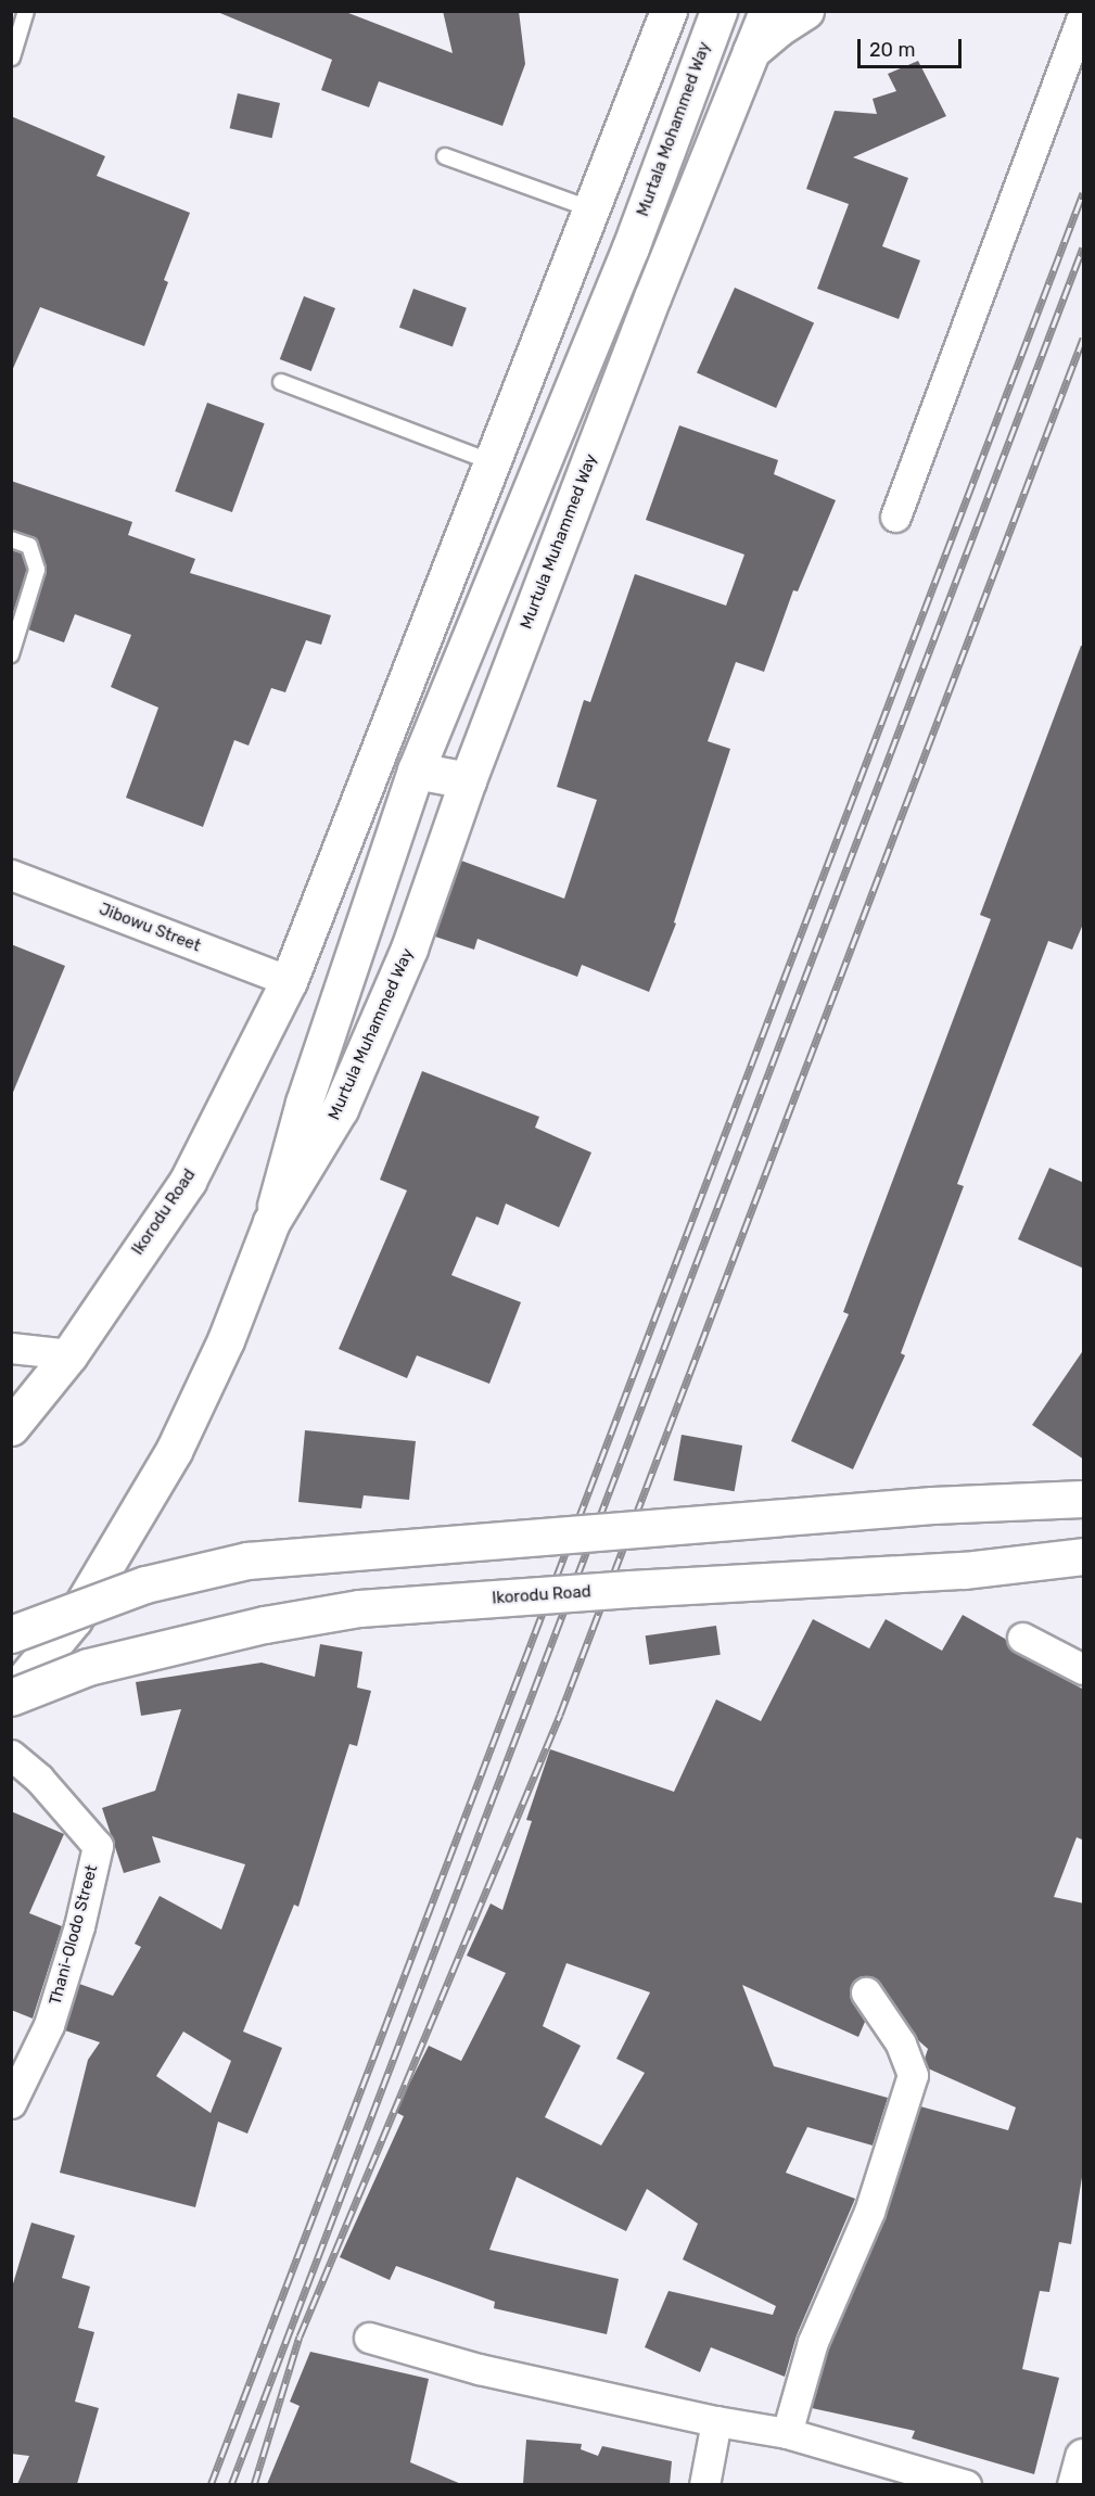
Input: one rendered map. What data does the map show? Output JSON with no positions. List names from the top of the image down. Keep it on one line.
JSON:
{"streets":{"main road":["Murtala Mohammed Way","Murtula Muhammed Way","Ikorodu Road"],"street":["Jibowu Street","Thani-Olodo Street"]},"crossings":[["Murtala Mohammed Way","Murtula Muhammed Way"],["Murtula Muhammed Way","Ikorodu Road"],["Jibowu Street","Ikorodu Road"]],"scale_bar":"20 m"}
